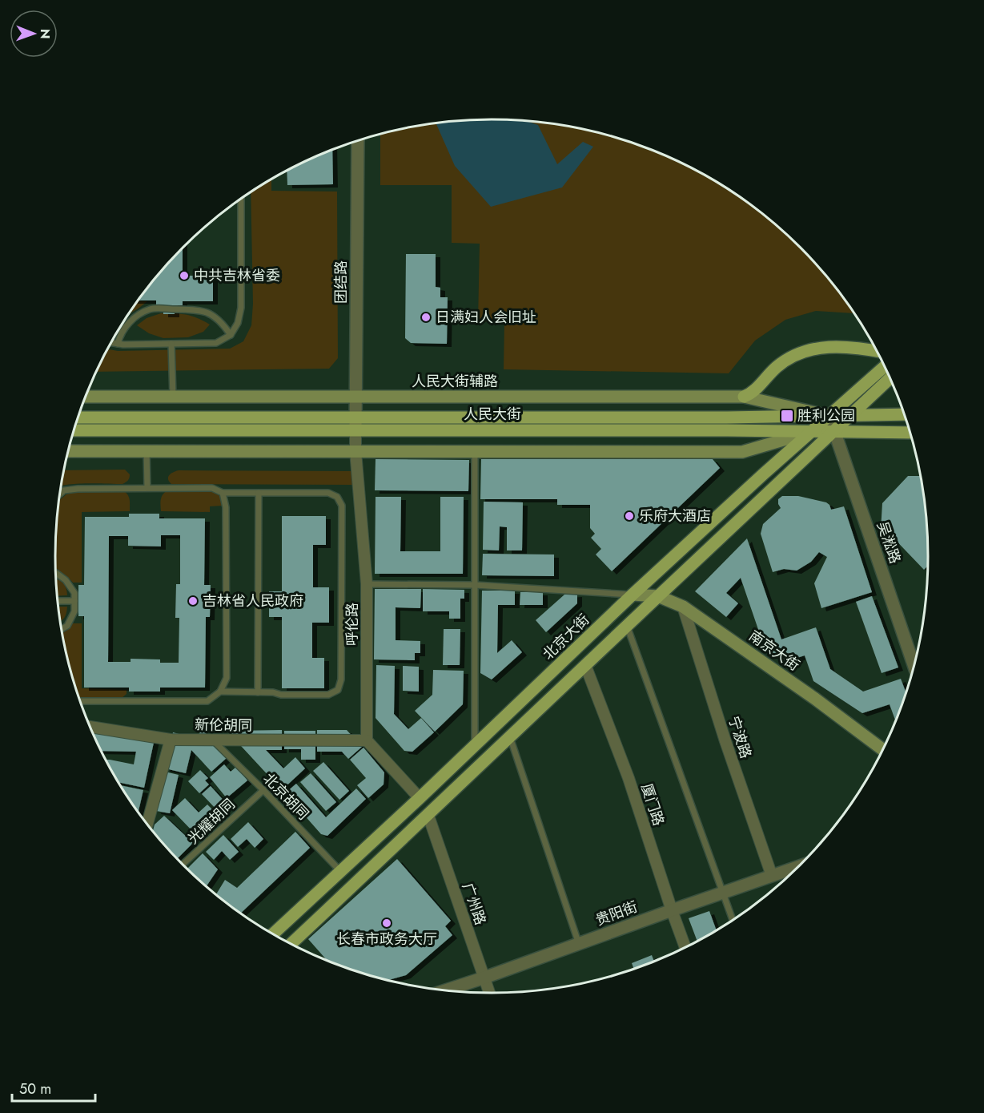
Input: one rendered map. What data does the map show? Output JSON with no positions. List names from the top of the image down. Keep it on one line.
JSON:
{"streets":{"main road":["人民大街辅路","人民大街","北京大街","南京大街"],"street":["团结路","吴淞路","呼伦路","新伦胡同","宁波路","厦门路","广州路","贵阳街"],"lane":["北京胡同","光耀胡同"]},"crossings":[["团结路","人民大街辅路"],["团结路","人民大街"],["团结路","呼伦路"],["人民大街辅路","人民大街"],["人民大街辅路","吴淞路"],["人民大街辅路","北京大街"],["人民大街","吴淞路"],["人民大街","呼伦路"],["人民大街","北京大街"],["吴淞路","北京大街"],["呼伦路","新伦胡同"],["北京大街","南京大街"],["北京大街","北京胡同"],["南京大街","宁波路"],["新伦胡同","北京胡同"],["宁波路","贵阳街"],["北京胡同","光耀胡同"],["厦门路","贵阳街"],["广州路","贵阳街"]],"places":{"other":["中共吉林省委","日满妇人会旧址","乐府大酒店","吉林省人民政府","长春市政务大厅"],"transit":["胜利公园"]},"scale_bar":"50 m","north":"right"}
